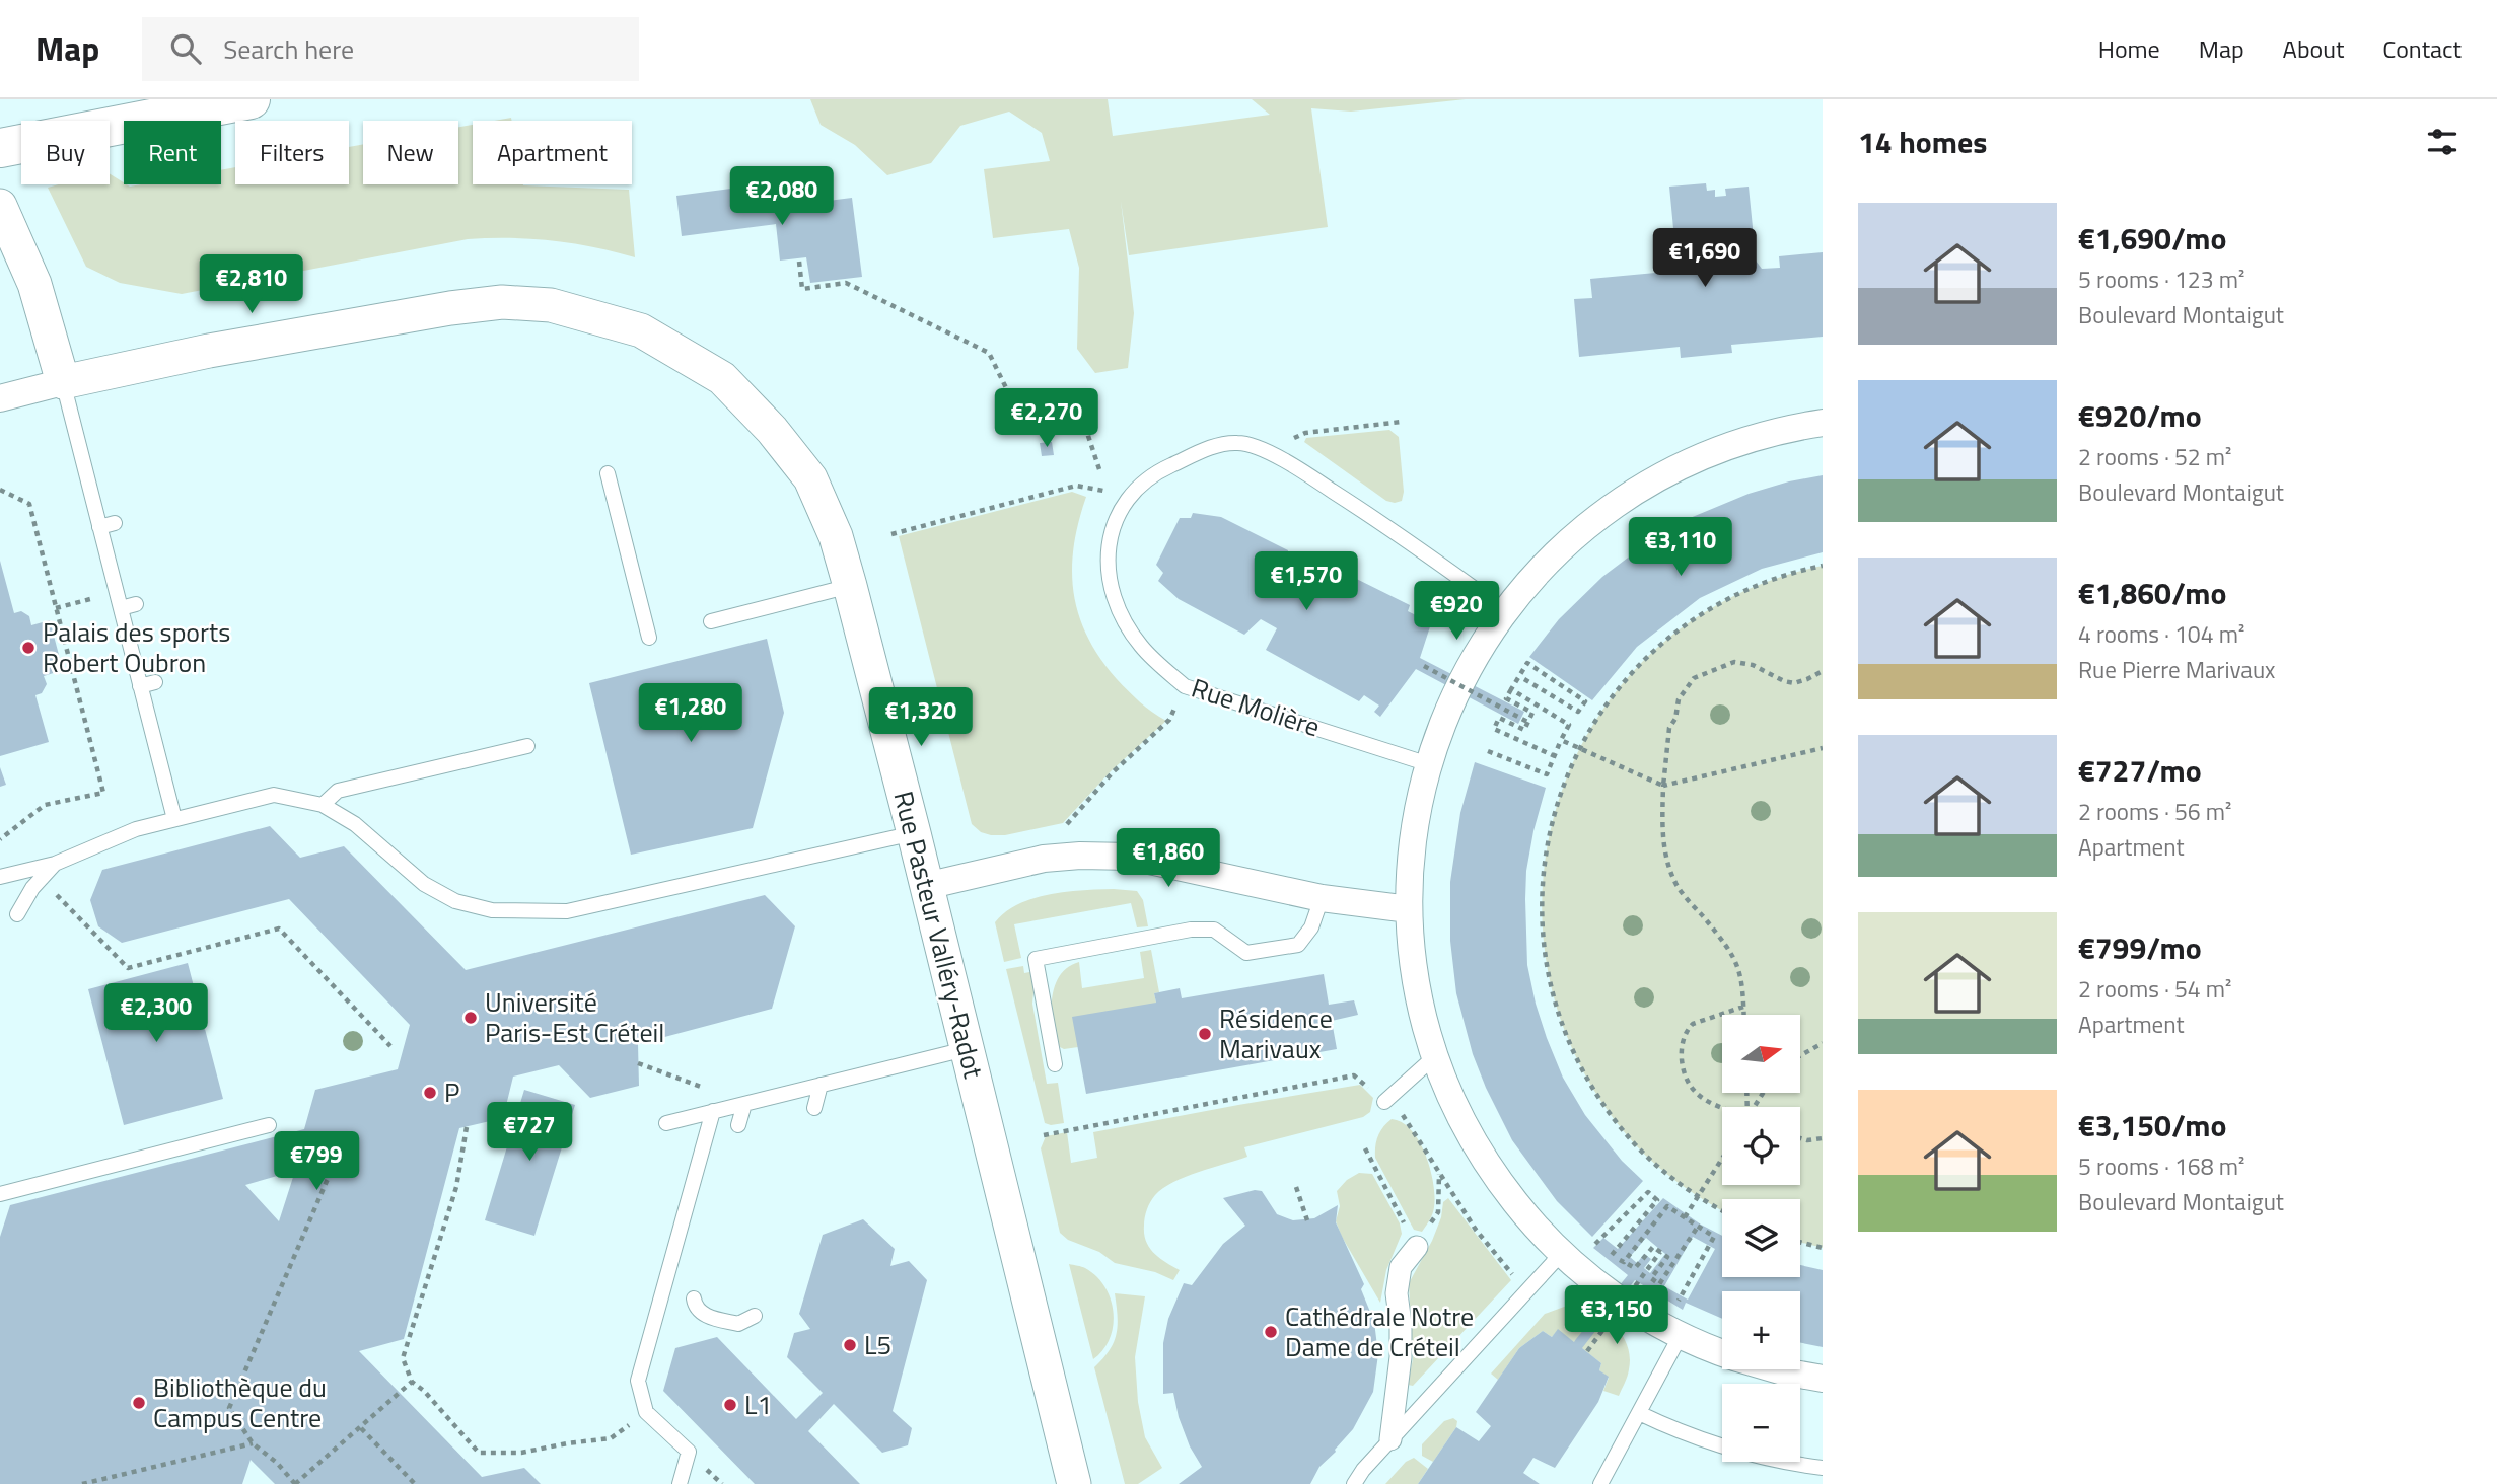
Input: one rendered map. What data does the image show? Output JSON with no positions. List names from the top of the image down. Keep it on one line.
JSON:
{"streets":{"street":["Rue Pasteur Valléry-Radot"],"lane":["Rue Molière"]},"places":["Palais des sports Robert Oubron","Université Paris-Est Créteil","Résidence Marivaux","P","Cathédrale Notre Dame de Créteil","L5","Bibliothèque du Campus Centre","L1"],"north":"right","page":{"header":"Map","search":"Search here","nav":["Home","Map","About","Contact"],"heading":"14 homes","chip":["Buy","Rent","Filters","New","Apartment"],"price":["€2,080","€1,690","€2,810","€2,270","€3,110","€1,570","€920","€1,280","€1,320","€1,860","€2,300","€727","€799","€3,150"],"list":[{"name":"€1,690/mo","note":"5 rooms · 123 m² · Boulevard Montaigut"},{"name":"€920/mo","note":"2 rooms · 52 m² · Boulevard Montaigut"},{"name":"€1,860/mo","note":"4 rooms · 104 m² · Rue Pierre Marivaux"},{"name":"€727/mo","note":"2 rooms · 56 m² · Apartment"},{"name":"€799/mo","note":"2 rooms · 54 m² · Apartment"},{"name":"€3,150/mo","note":"5 rooms · 168 m² · Boulevard Montaigut"}],"map_buttons":["+","−"]}}
